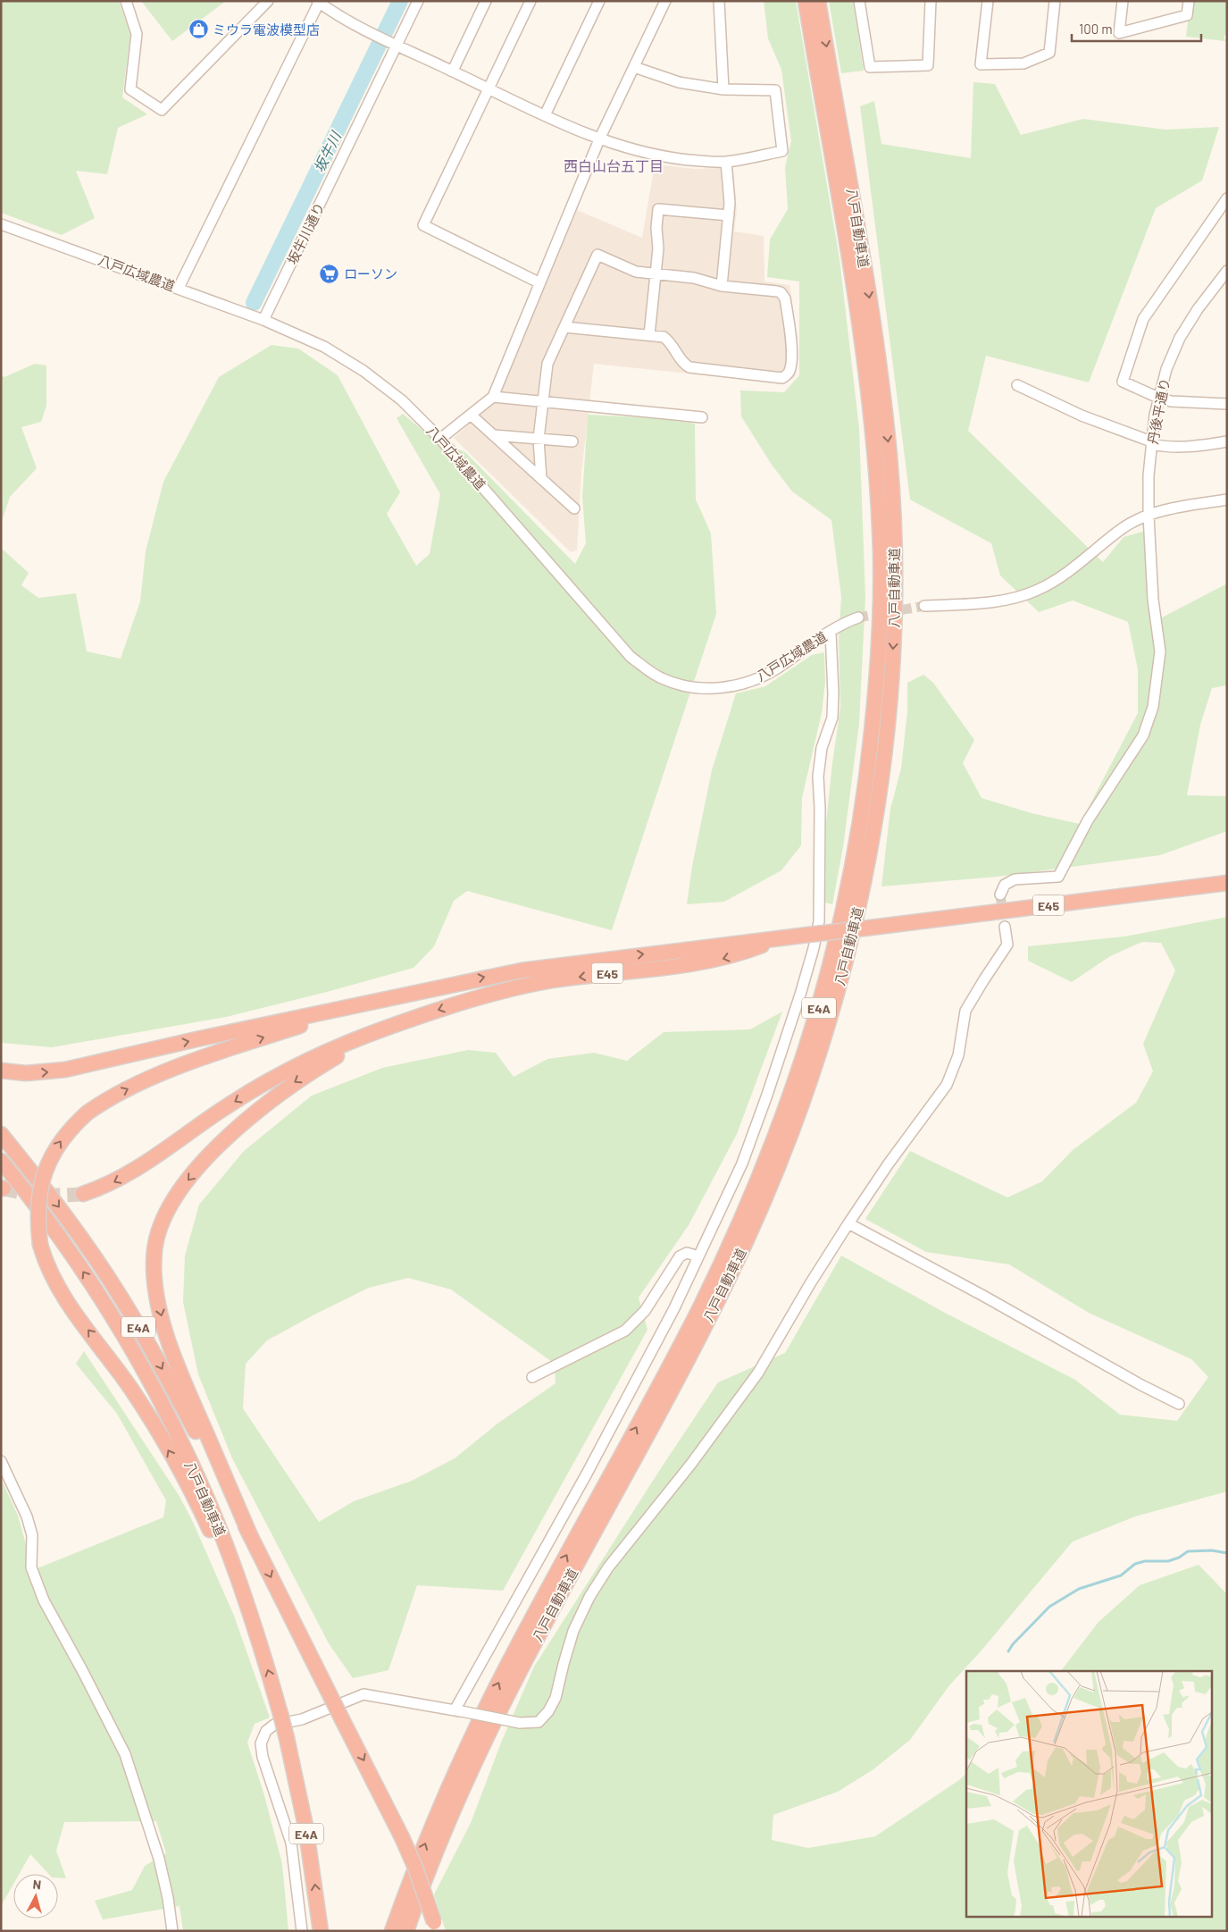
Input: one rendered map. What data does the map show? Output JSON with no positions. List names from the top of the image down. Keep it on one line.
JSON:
{"streets":{"highway":["八戸自動車道","E45","E4A"],"street":["坂牛川通り","八戸広域農道","丹後平通り"]},"crossings":[["坂牛川通り","八戸広域農道"]],"districts":["西白山台五丁目"],"water":["坂牛川"],"places":{"shop":["ミウラ電波模型店"],"supermarket":["ローソン"]},"scale_bar":"100 m","north":"top"}
